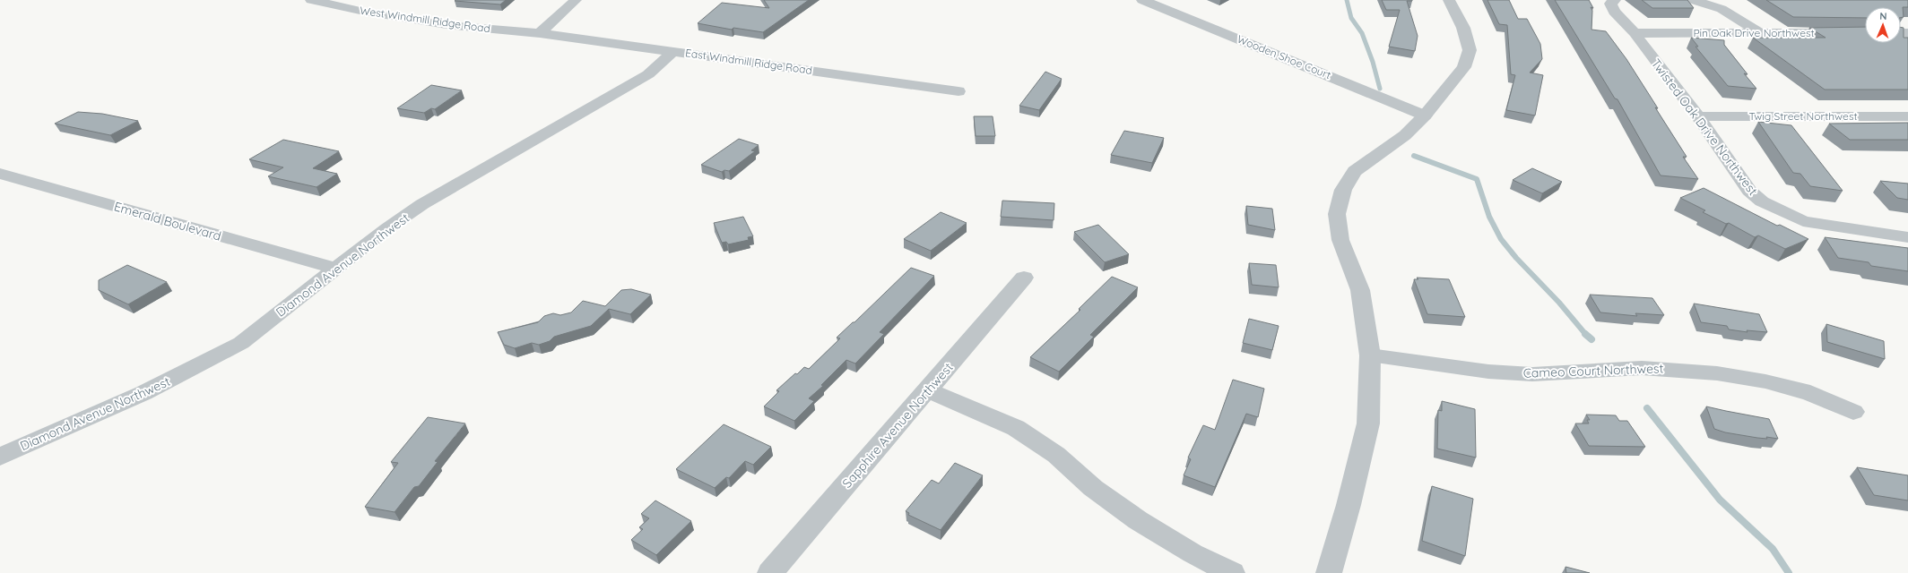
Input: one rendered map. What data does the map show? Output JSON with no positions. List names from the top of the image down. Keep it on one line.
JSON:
{"streets":{"street":["West Windmill Ridge Road","Pin Oak Drive Northwest","Wooden Shoe Court","East Windmill Ridge Road","Twig Street Northwest","Twisted Oak Drive Northwest","Emerald Boulevard","Diamond Avenue Northwest","Cameo Court Northwest","Sapphire Avenue Northwest"]},"crossings":[["West Windmill Ridge Road","East Windmill Ridge Road"],["Pin Oak Drive Northwest","Twisted Oak Drive Northwest"],["East Windmill Ridge Road","Diamond Avenue Northwest"],["Twig Street Northwest","Twisted Oak Drive Northwest"],["Emerald Boulevard","Diamond Avenue Northwest"]],"north":"top"}
